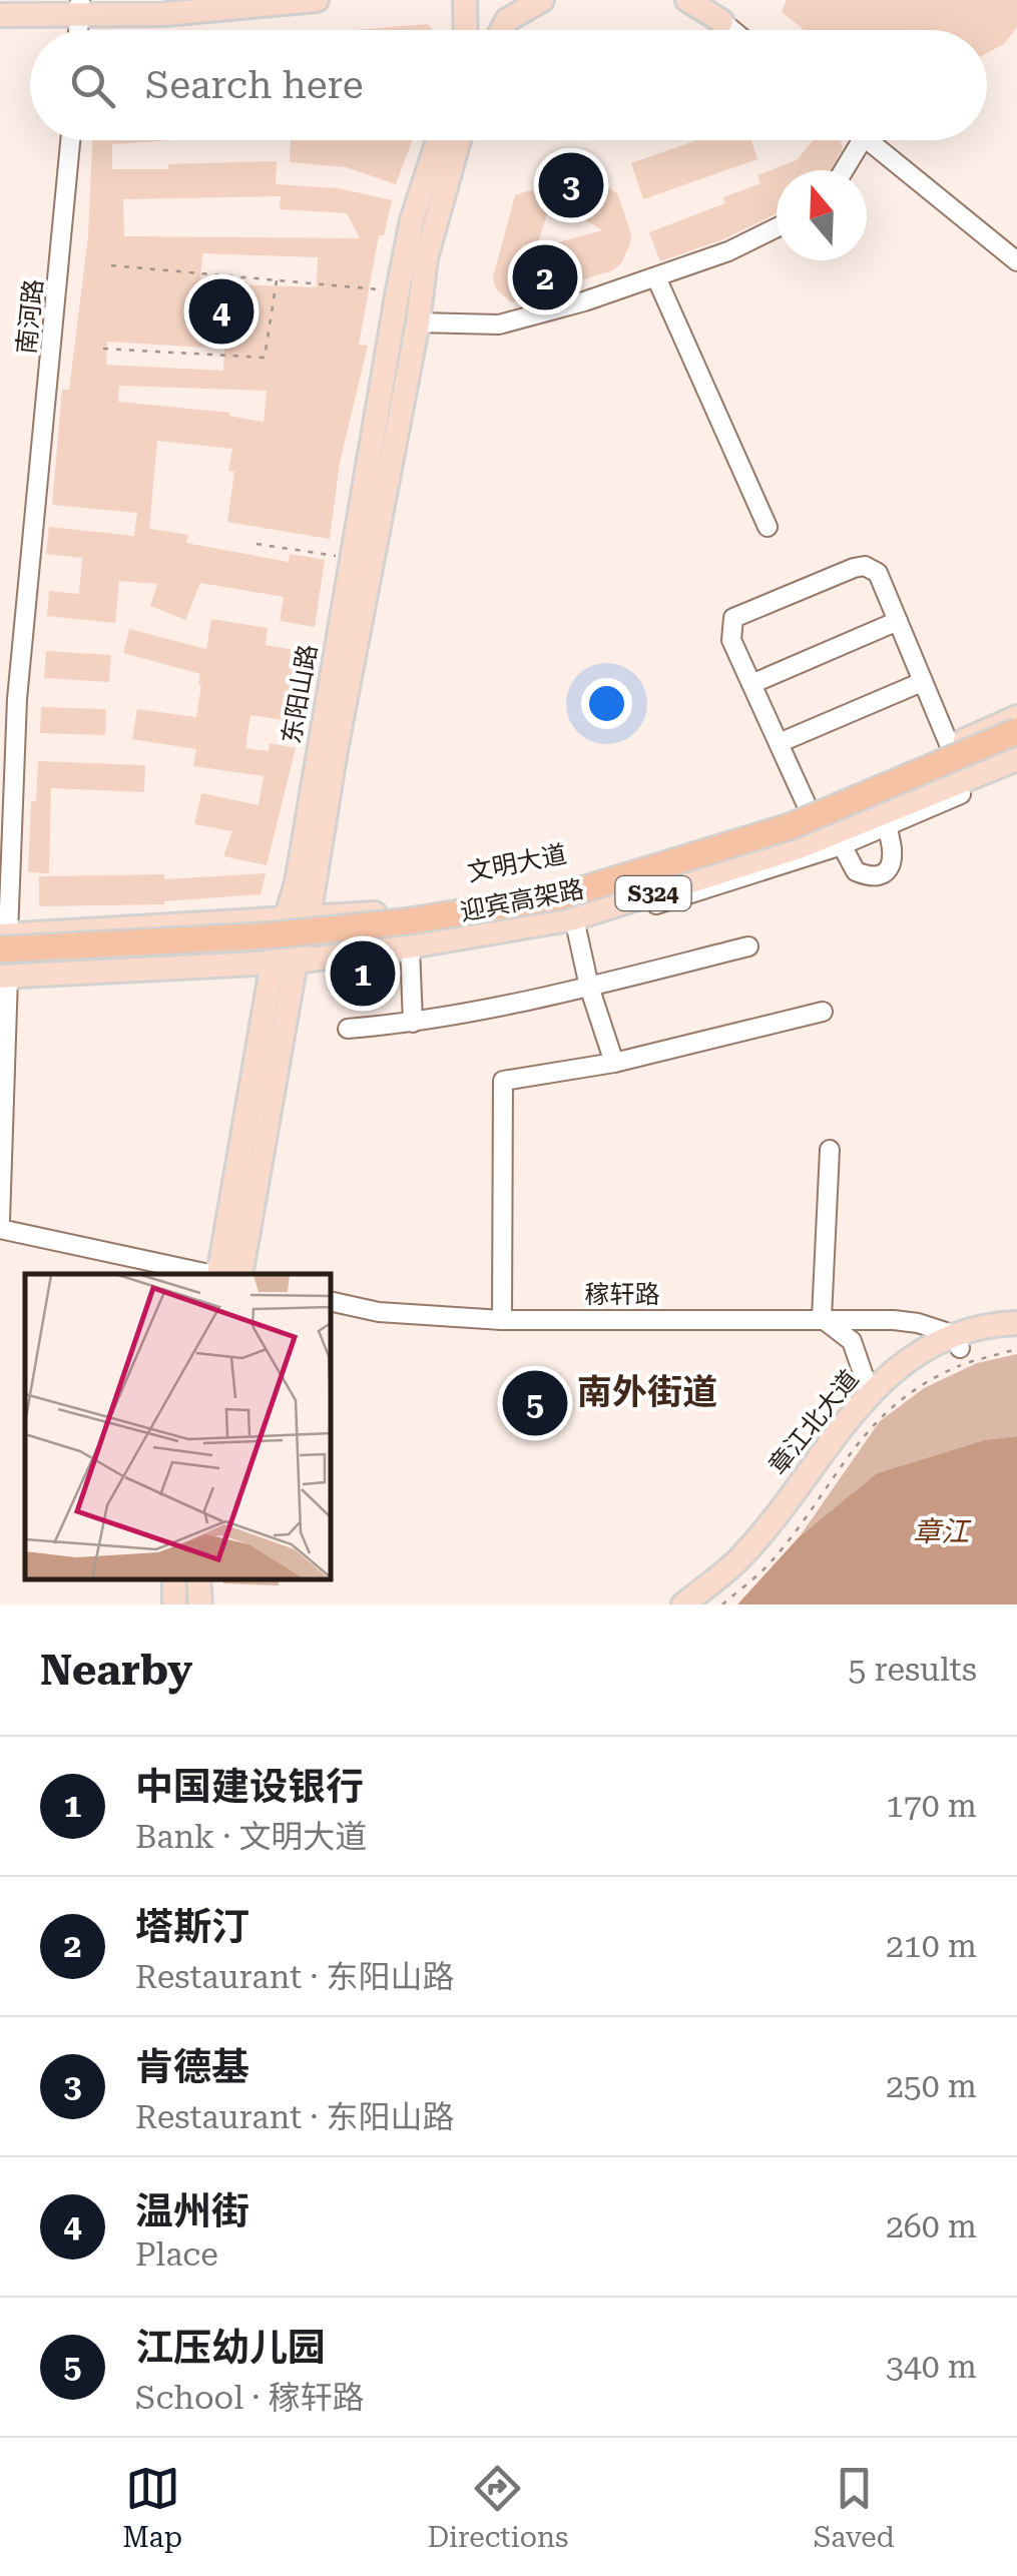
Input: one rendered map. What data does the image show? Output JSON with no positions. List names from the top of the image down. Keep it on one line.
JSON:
{"streets":{"highway":["迎宾高架路"],"main road":["东阳山路","文明大道","S324","章江北大道"],"street":["南河路","稼轩路"]},"crossings":[["南河路","文明大道"],["南河路","迎宾高架路"],["东阳山路","文明大道"],["东阳山路","S324"],["文明大道","迎宾高架路"],["S324","迎宾高架路"],["稼轩路","章江北大道"]],"districts":["南外街道"],"water":["章江"],"north":"top","page":{"search":"Search here","pins":["3","2","4","1","5"],"heading":["Nearby","5 results"],"list":[{"mark":"1","name":"中国建设银行","note":"Bank · 文明大道","value":"170 m"},{"mark":"2","name":"塔斯汀","note":"Restaurant · 东阳山路","value":"210 m"},{"mark":"3","name":"肯德基","note":"Restaurant · 东阳山路","value":"250 m"},{"mark":"4","name":"温州街","note":"Place","value":"260 m"},{"mark":"5","name":"江压幼儿园","note":"School · 稼轩路","value":"340 m"}],"nav":["Map","Directions","Saved"]}}
